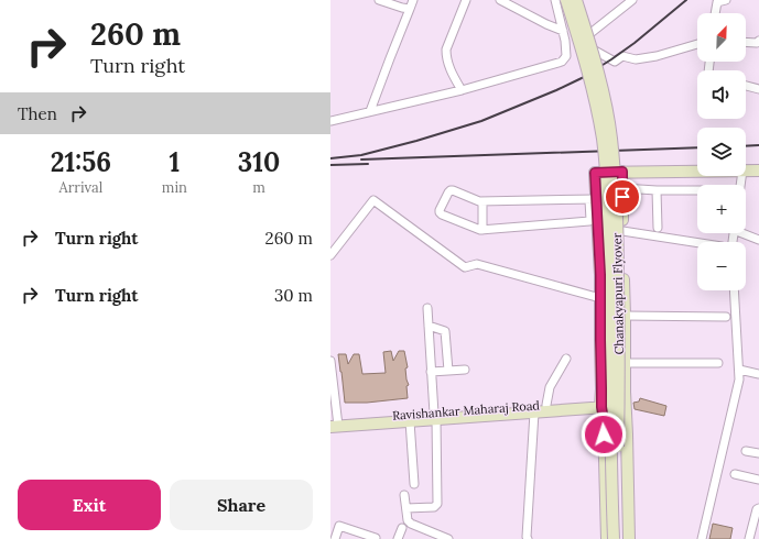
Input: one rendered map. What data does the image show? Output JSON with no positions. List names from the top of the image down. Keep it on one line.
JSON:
{"streets":{"main road":["Chanakyapuri Flyover","Ravishankar Maharaj Road"]},"north":"top right","page":{"turn":["260 m","Turn right"],"map_buttons":["+","−"],"then":"Then","eta":["21:56","Arrival","1","min","310","m"],"list":[{"name":"Turn right","value":"260 m"},{"name":"Turn right","value":"30 m"}],"buttons":["Exit","Share"]}}
